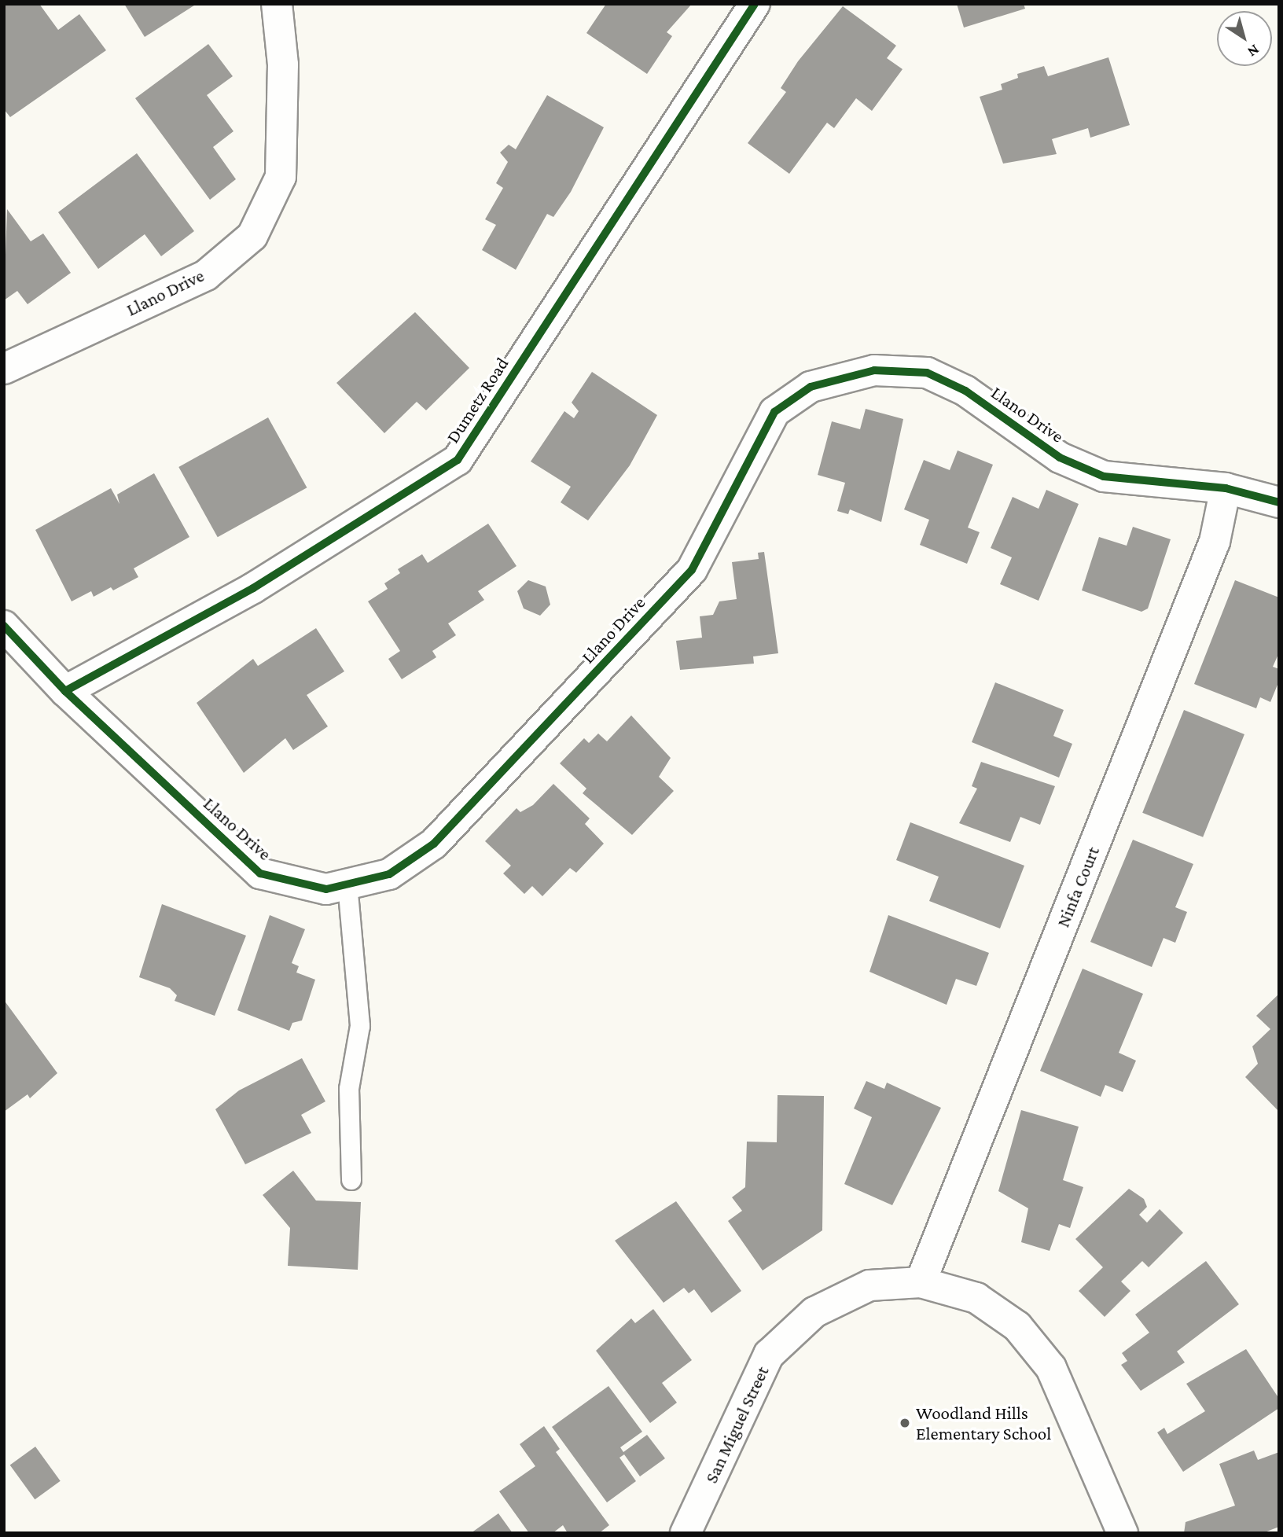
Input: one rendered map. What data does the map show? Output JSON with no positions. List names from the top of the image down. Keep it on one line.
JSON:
{"streets":{"street":["Llano Drive","Dumetz Road","Ninfa Court","San Miguel Street"]},"crossings":[["Llano Drive","Dumetz Road"],["Llano Drive","Ninfa Court"],["Ninfa Court","San Miguel Street"]],"places":["Woodland Hills Elementary School"],"north":"bottom right"}
